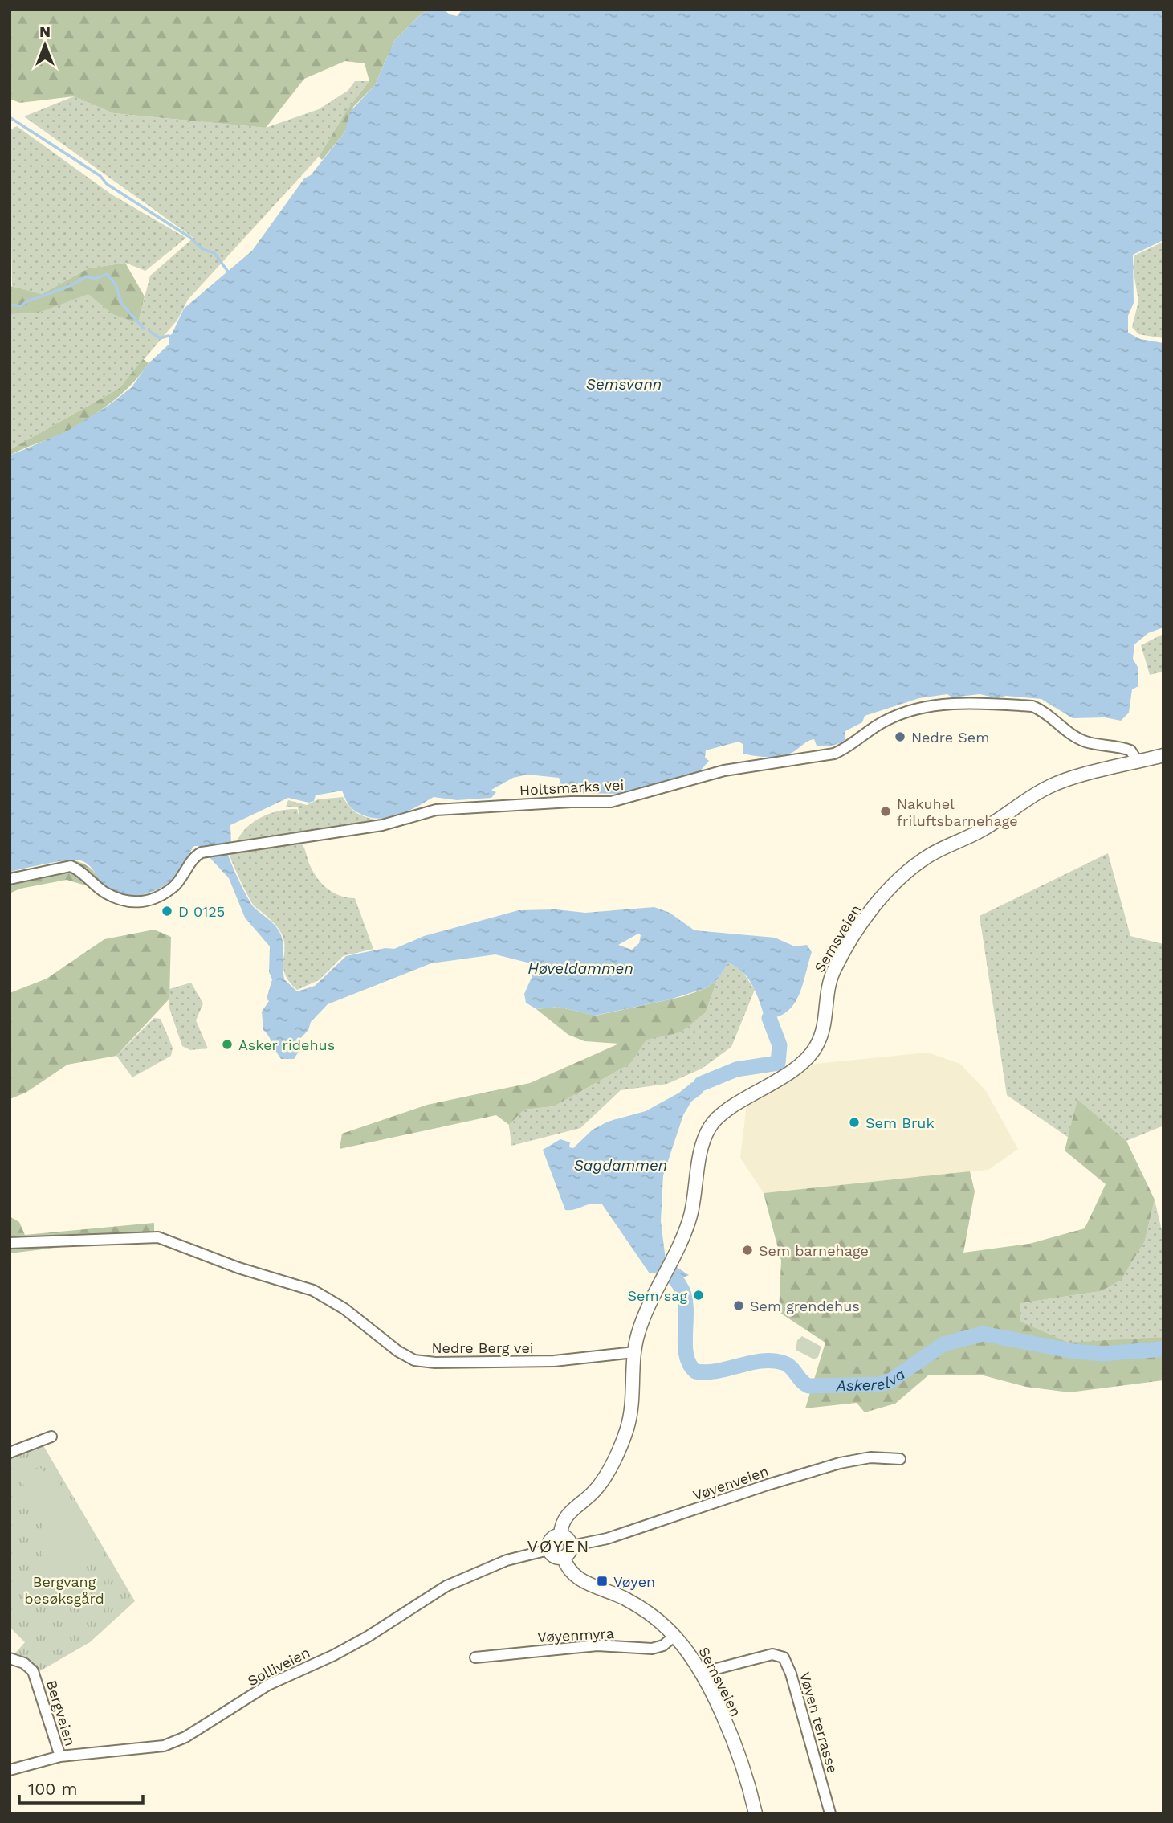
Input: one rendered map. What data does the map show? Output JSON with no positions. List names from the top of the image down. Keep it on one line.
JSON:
{"streets":{"main road":["Semsveien"],"street":["Holtsmarks vei","Nedre Berg vei","Vøyenveien","Vøyenmyra","Solliveien","Bergveien","Vøyen terrasse"]},"crossings":[["Holtsmarks vei","Semsveien"],["Semsveien","Nedre Berg vei"],["Semsveien","Vøyenveien"],["Semsveien","Vøyenmyra"],["Semsveien","Solliveien"],["Semsveien","Vøyen terrasse"],["Vøyenveien","Solliveien"],["Solliveien","Bergveien"]],"districts":["VØYEN"],"water":["Semsvann","Høveldammen","Sagdammen","Askerelva"],"parks":["Bergvang besøksgård"],"places":{"other":["Nedre Sem","Nakuhel friluftsbarnehage","D 0125","Asker ridehus","Sem Bruk","Sem barnehage","Sem sag","Sem grendehus"],"transit":["Vøyen"]},"scale_bar":"100 m","north":"top"}
